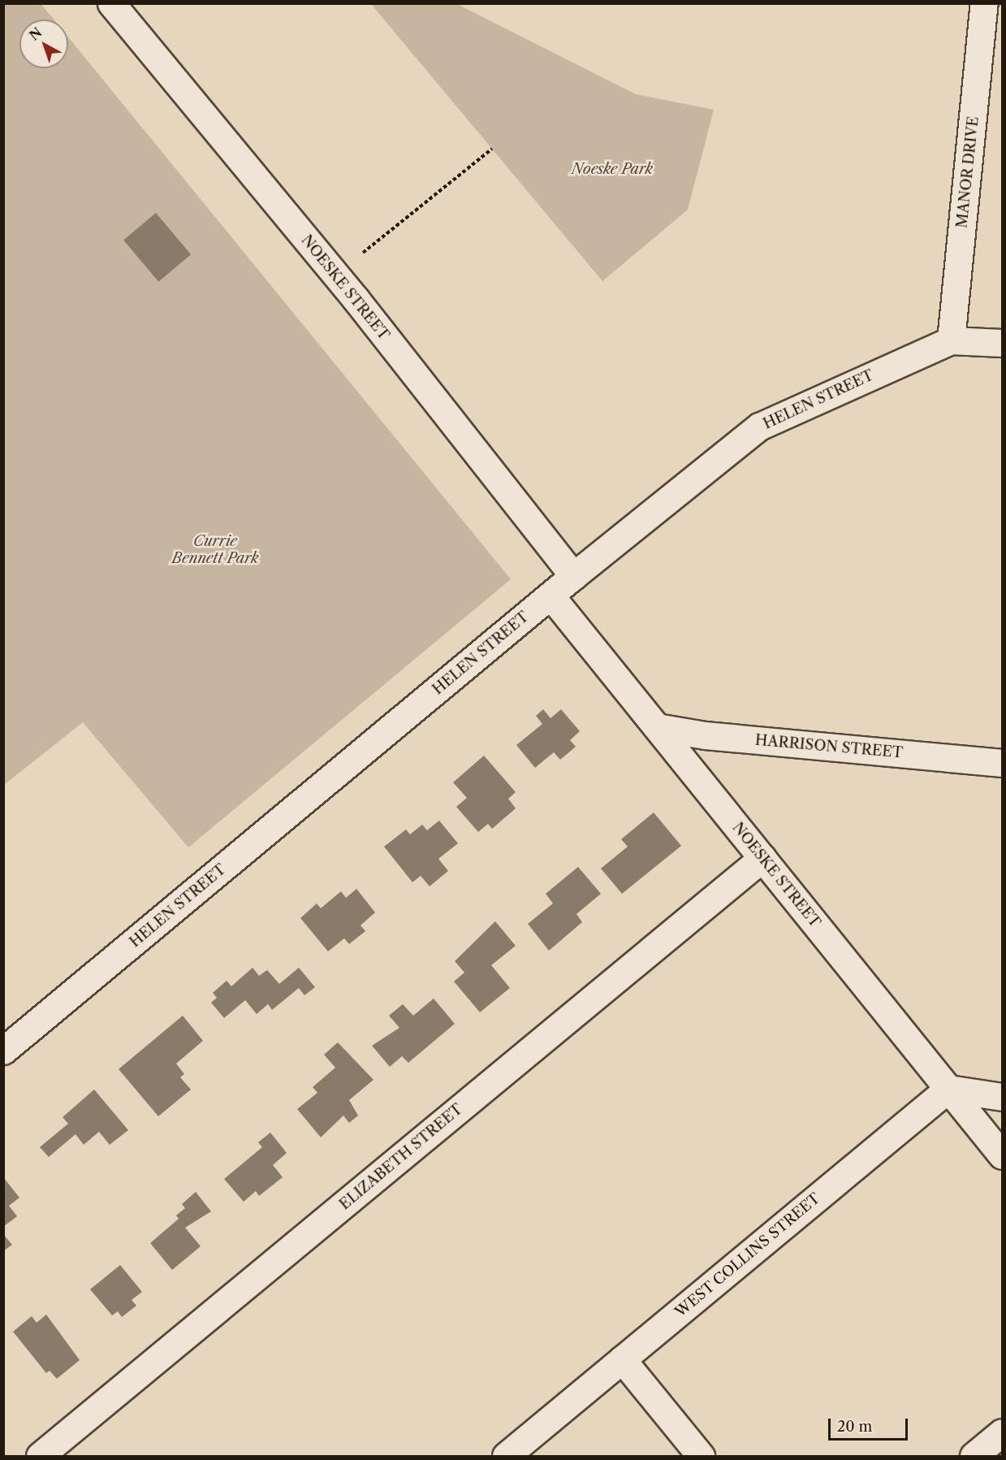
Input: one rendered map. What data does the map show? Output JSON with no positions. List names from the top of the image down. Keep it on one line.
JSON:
{"streets":{"street":["MANOR DRIVE","NOESKE STREET","HELEN STREET","HARRISON STREET","ELIZABETH STREET","WEST COLLINS STREET"]},"crossings":[["MANOR DRIVE","HELEN STREET"],["NOESKE STREET","HELEN STREET"],["NOESKE STREET","HARRISON STREET"],["NOESKE STREET","ELIZABETH STREET"],["NOESKE STREET","WEST COLLINS STREET"]],"parks":["Noeske Park","Currie Bennett Park"],"scale_bar":"20 m","north":"top left"}
